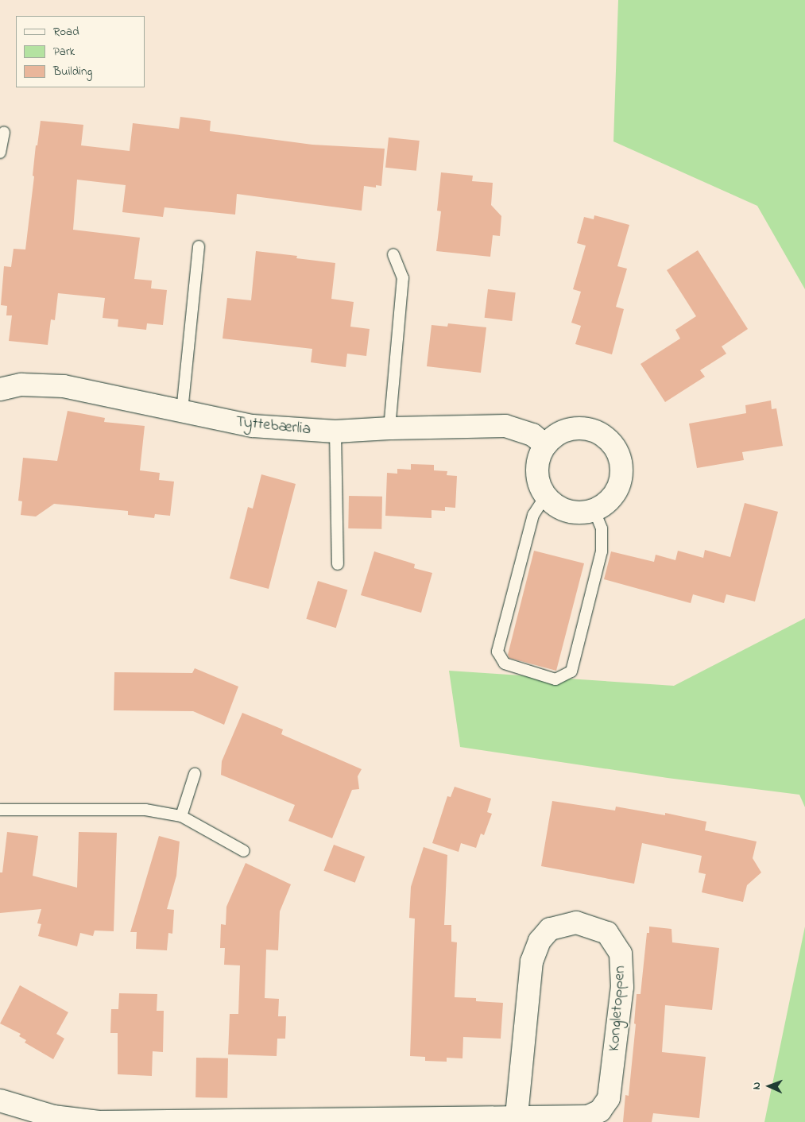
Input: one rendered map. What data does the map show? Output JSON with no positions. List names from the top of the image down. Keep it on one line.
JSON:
{"streets":{"street":["Tyttebærlia","Kongletoppen"]},"legend":["Road","Park","Building"],"north":"left"}
